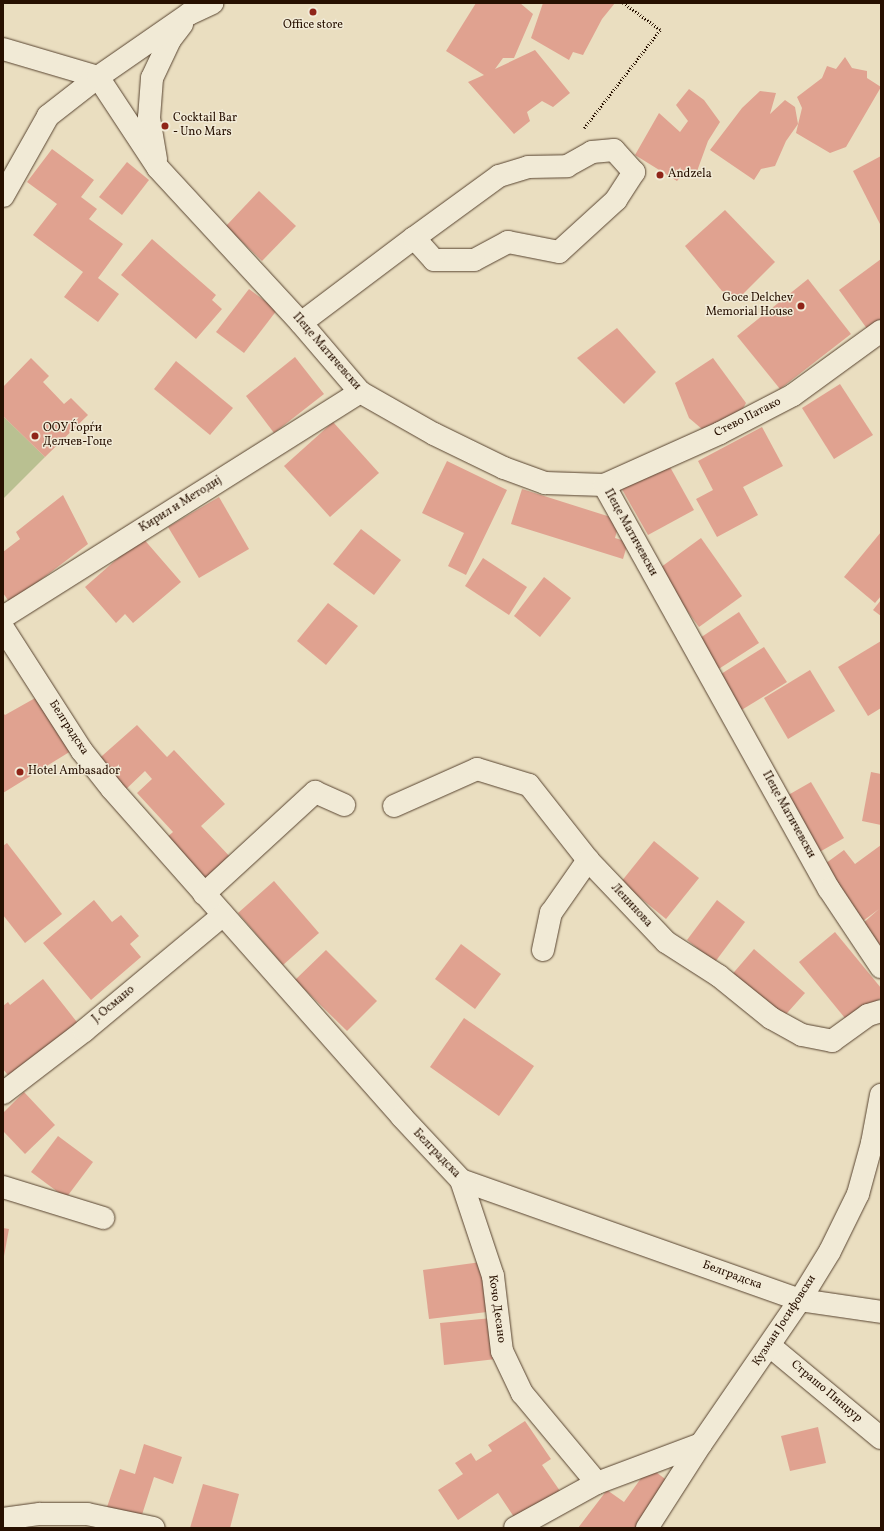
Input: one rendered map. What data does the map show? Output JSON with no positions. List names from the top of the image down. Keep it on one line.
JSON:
{"streets":{"street":["Пеце Матичевски","Стево Патако","Кирил и Методиј","Белградска","Ленинова","Ј. Османо","Кочо Десано","Кузман Јосифовски","Страшо Пинџур"]},"crossings":[["Пеце Матичевски","Стево Патако"],["Пеце Матичевски","Кирил и Методиј"],["Белградска","Ј. Османо"],["Белградска","Кочо Десано"],["Белградска","Кузман Јосифовски"],["Кузман Јосифовски","Страшо Пинџур"]],"places":["Office store","Cocktail Bar - Uno Mars","Andzela","Goce Delchev Memorial House","ООУ Ѓорѓи Делчев-Гоце","Hotel Ambasador"]}
